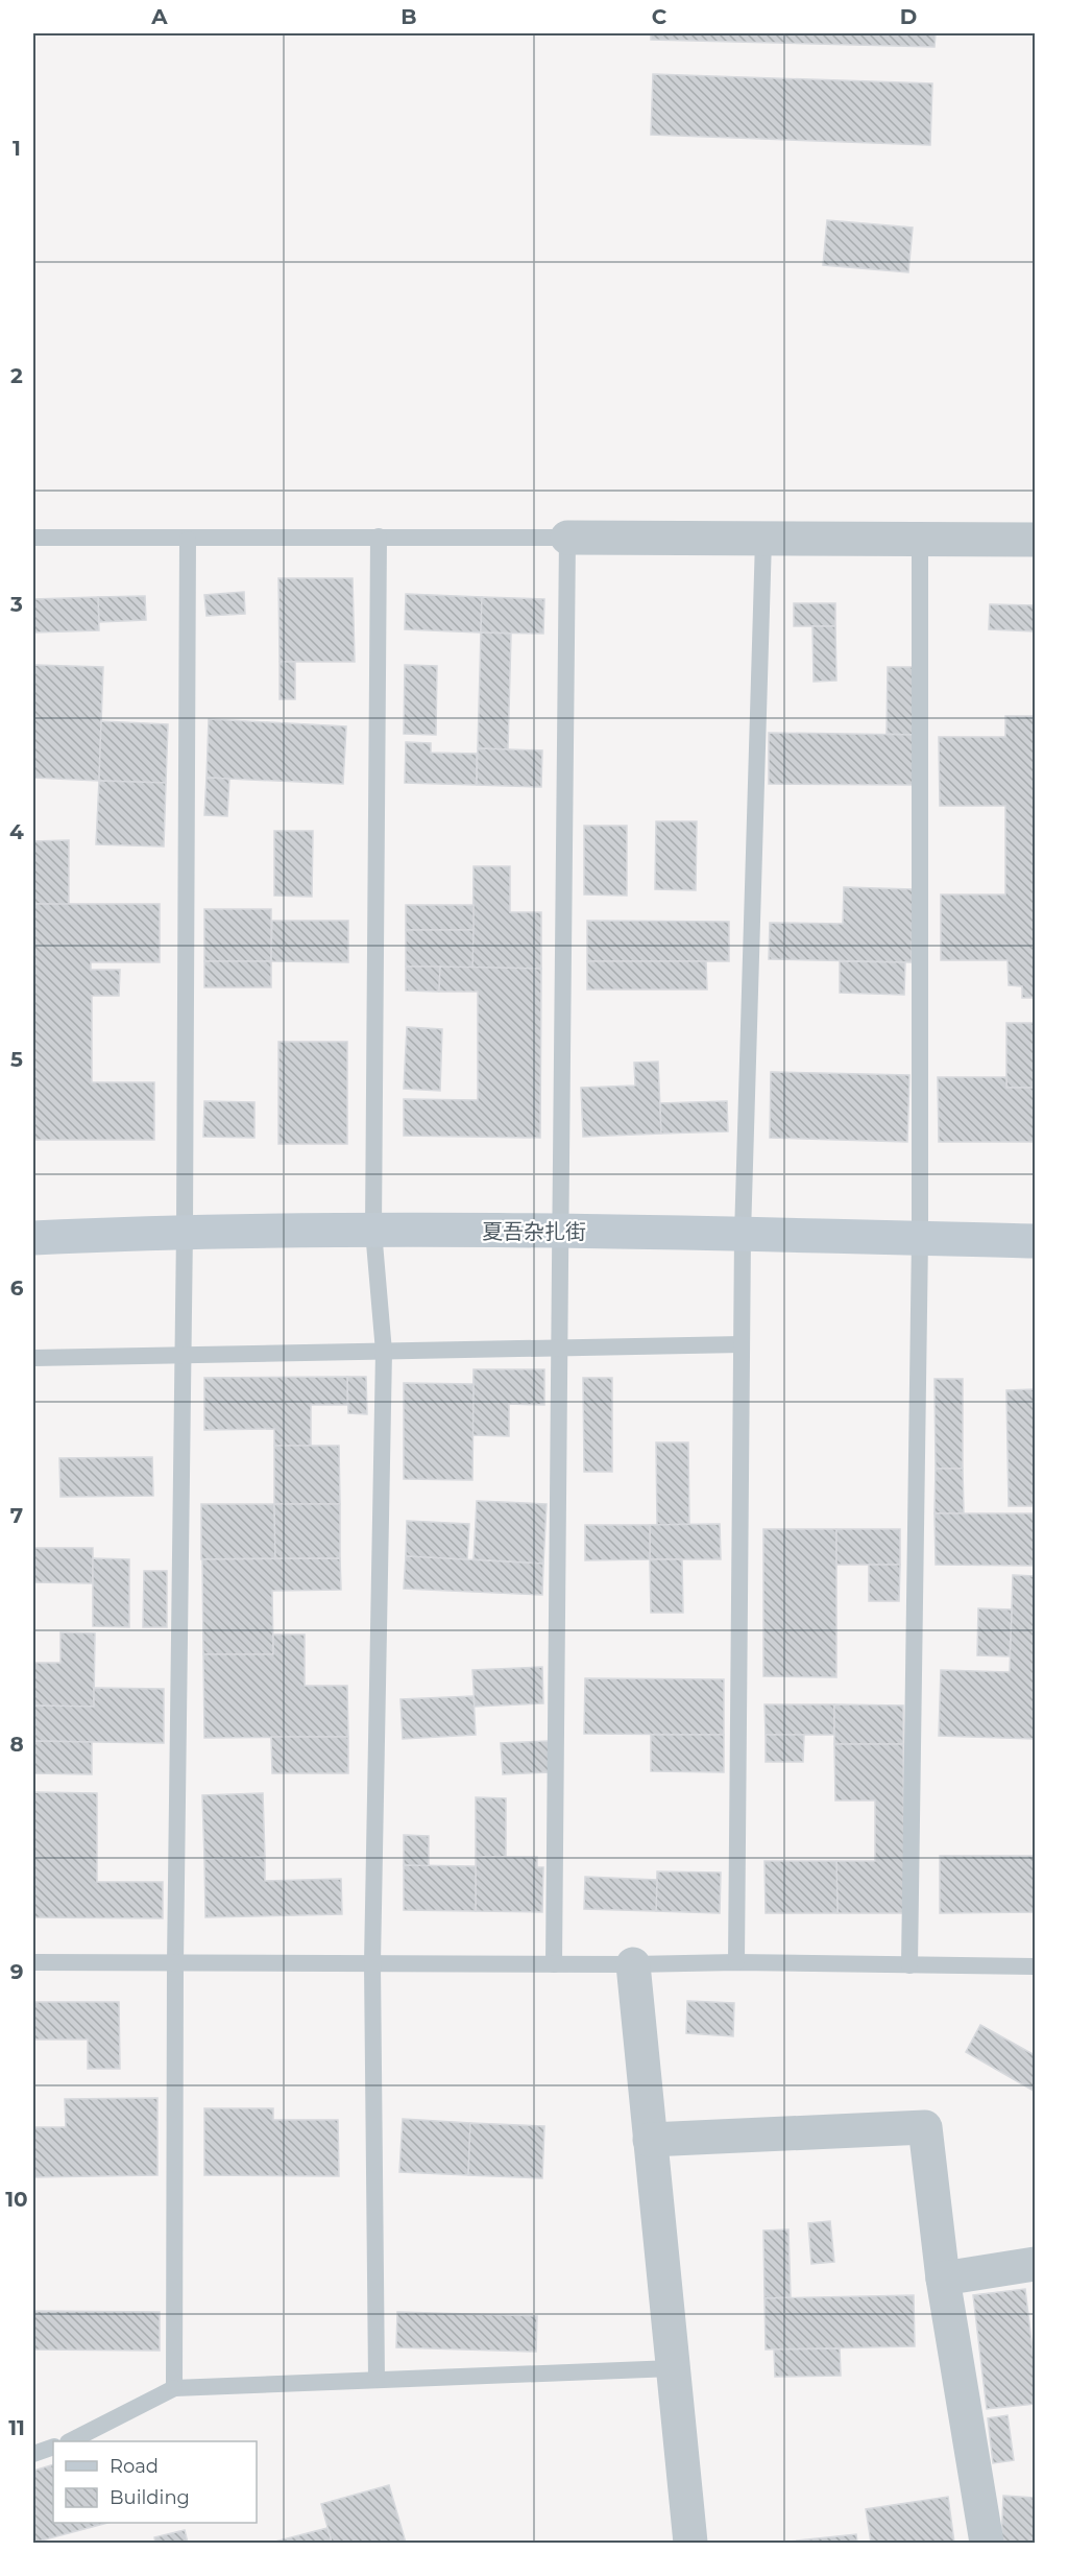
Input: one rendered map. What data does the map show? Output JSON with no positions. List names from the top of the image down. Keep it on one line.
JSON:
{"streets":{"main road":["夏吾杂扎街"]},"legend":["Road","Building"],"grid":{"columns":["A","B","C","D"],"rows":["1","2","3","4","5","6","7","8","9","10","11"]}}
